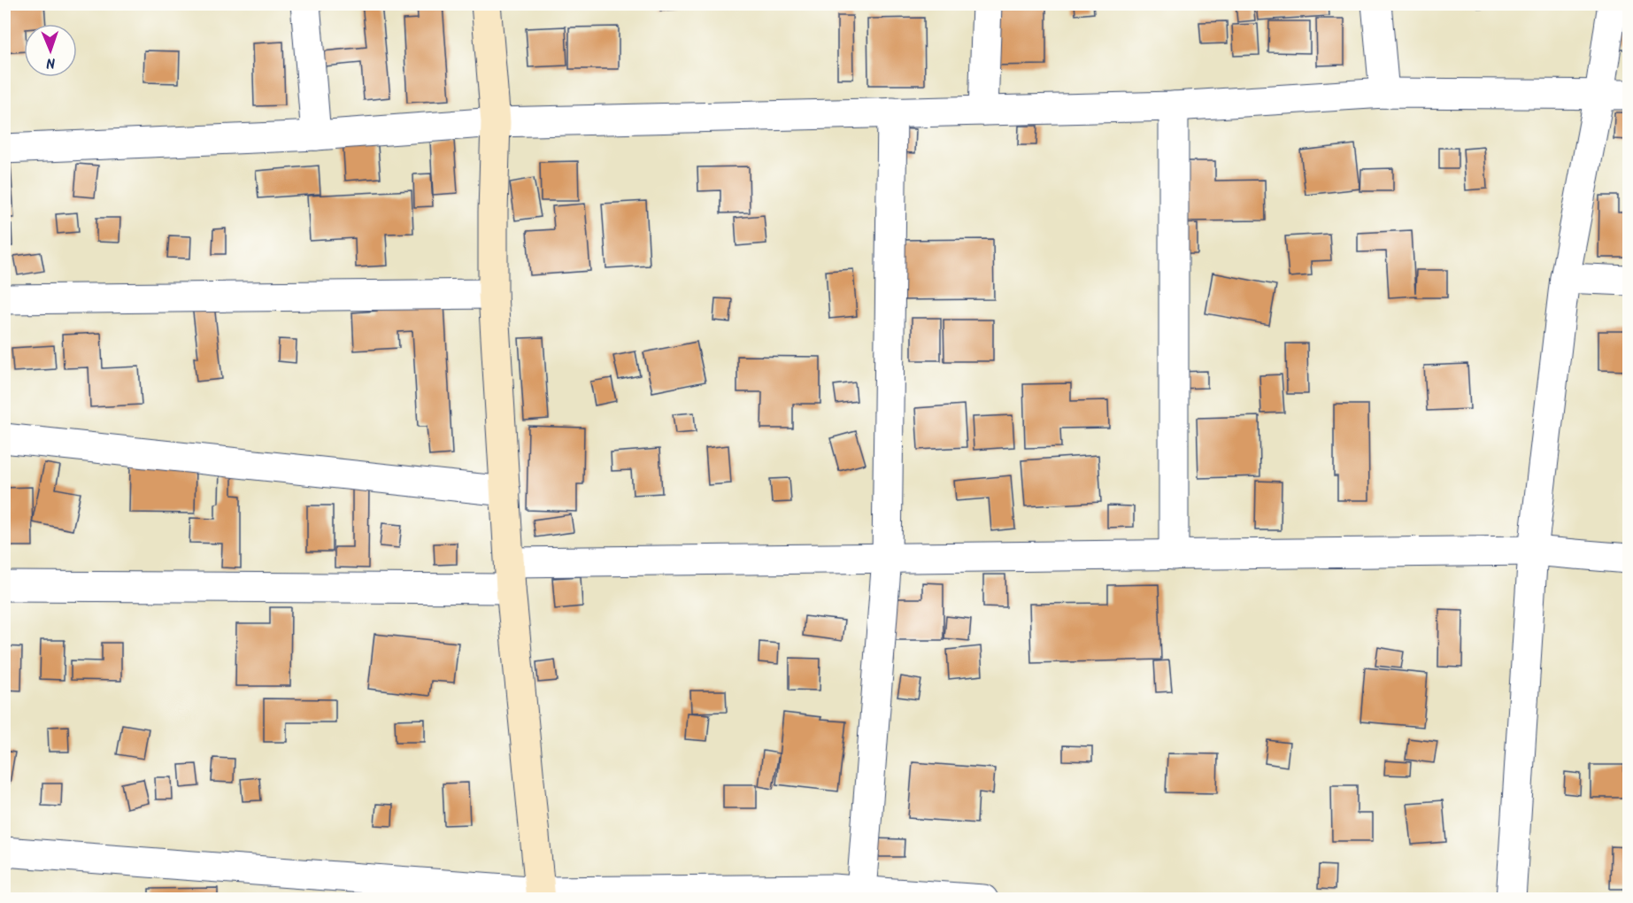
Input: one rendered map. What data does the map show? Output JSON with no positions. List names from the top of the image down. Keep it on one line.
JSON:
{"north":"bottom"}
